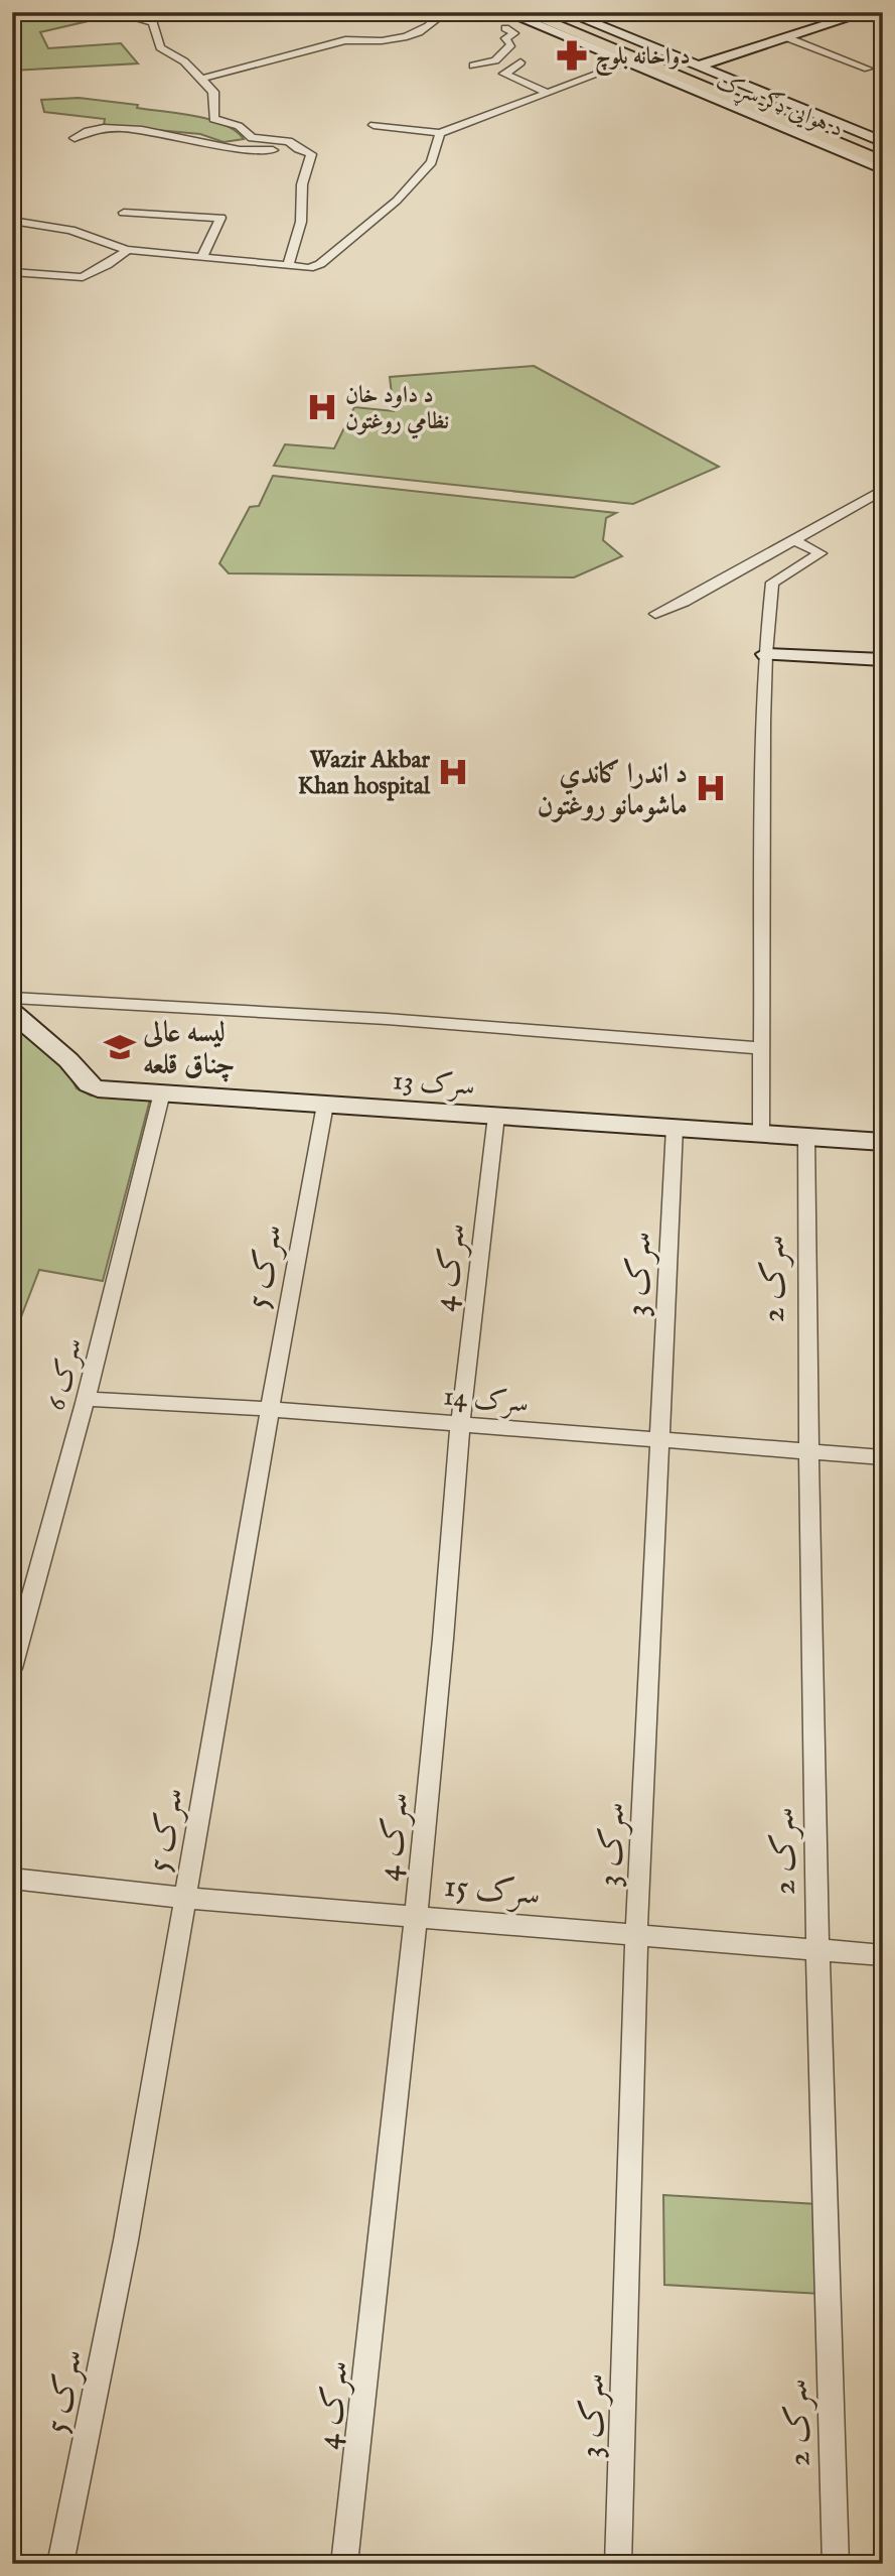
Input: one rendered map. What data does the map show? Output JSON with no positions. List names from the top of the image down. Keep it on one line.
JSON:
{"streets":{"main road":["د هوایی ډګر سړک","سرک 13"],"street":["سرک 5","سرک 4","سرک 3","سرک 2","سرک 6","سرک 14","سرک 15"]},"crossings":[["سرک 13","سرک 5"],["سرک 13","سرک 4"],["سرک 13","سرک 3"],["سرک 13","سرک 2"],["سرک 13","سرک 6"],["سرک 5","سرک 14"],["سرک 5","سرک 15"],["سرک 4","سرک 14"],["سرک 4","سرک 15"],["سرک 3","سرک 14"],["سرک 3","سرک 15"],["سرک 2","سرک 14"],["سرک 2","سرک 15"],["سرک 6","سرک 14"]],"places":{"pharmacy":["دواخانه بلوچ"],"hospital":["د داود خان نظامي روغتون","Wazir Akbar Khan hospital","د اندرا ګاندي ماشومانو روغتون"],"school or university":["لیسه عالی چناق قلعه"]}}
